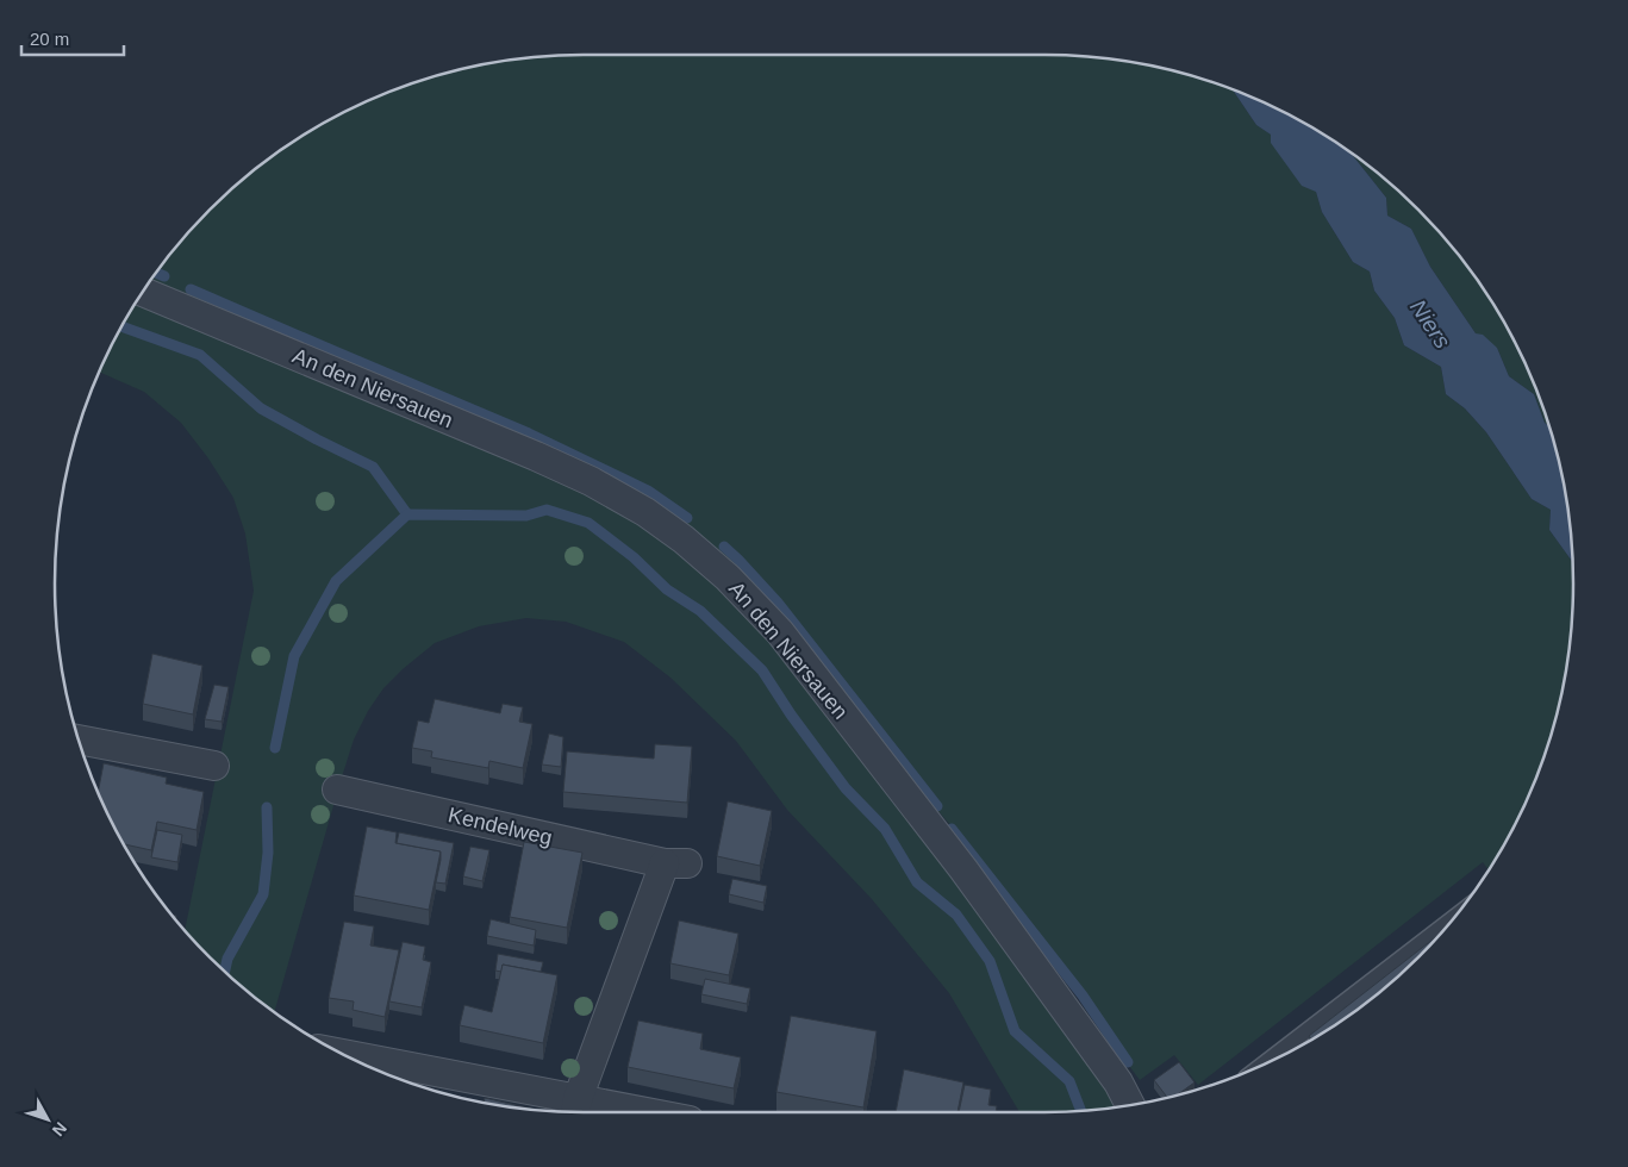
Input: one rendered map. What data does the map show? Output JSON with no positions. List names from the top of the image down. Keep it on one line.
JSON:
{"streets":{"street":["An den Niersauen","Kendelweg"]},"water":["Niers"],"scale_bar":"20 m","north":"bottom right"}
